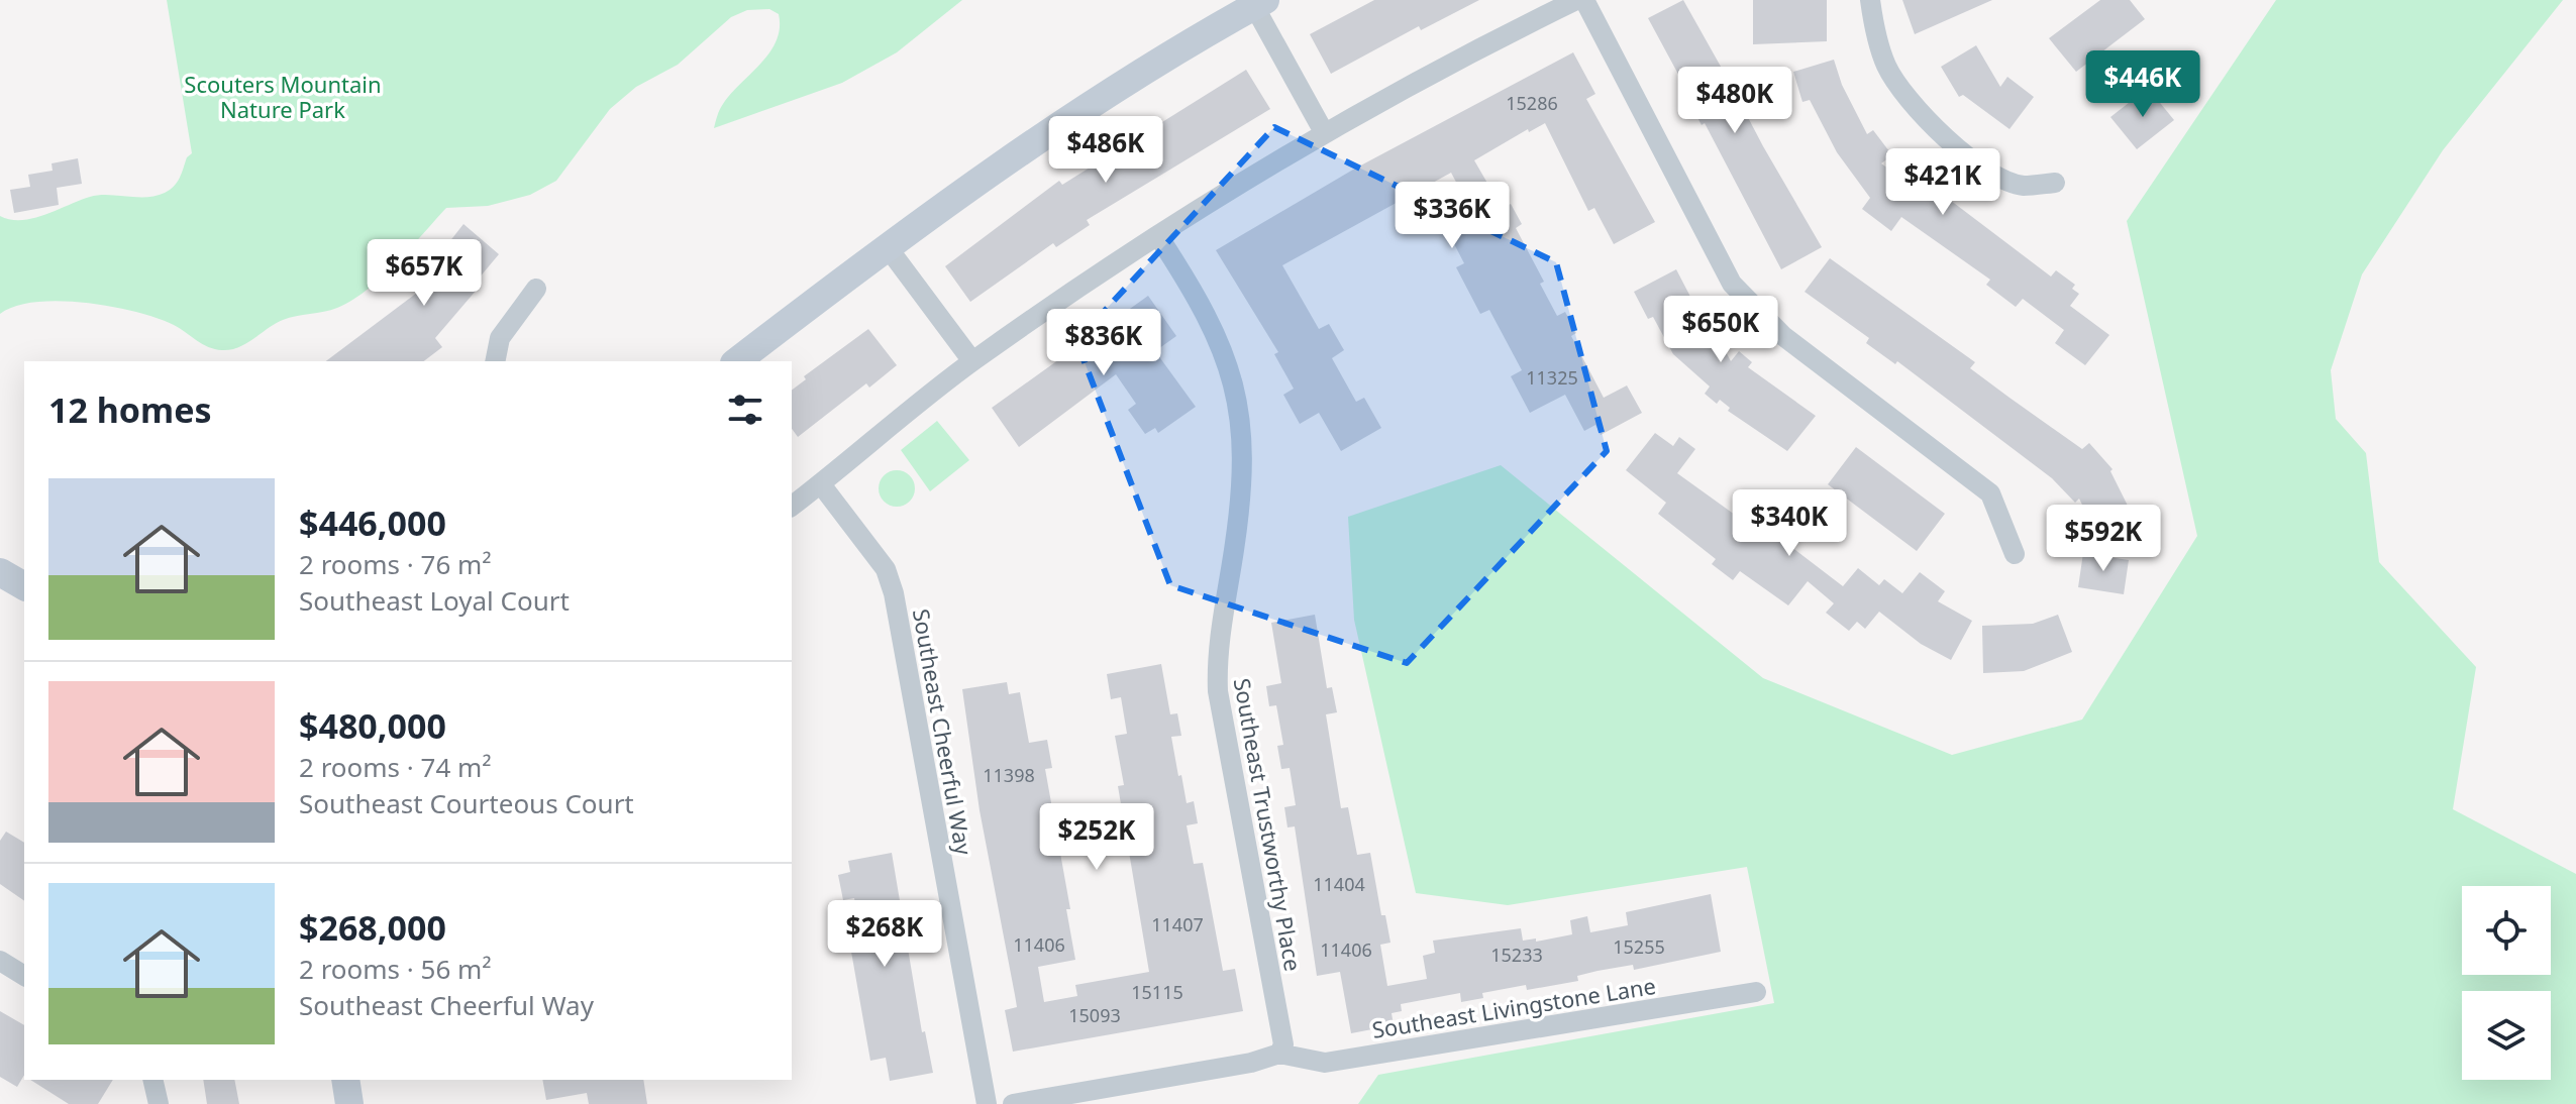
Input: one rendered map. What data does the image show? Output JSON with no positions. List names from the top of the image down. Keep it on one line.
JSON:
{"streets":{"street":["Southeast Cheerful Way","Southeast Trustworthy Place","Southeast Livingstone Lane"]},"crossings":[["Southeast Trustworthy Place","Southeast Livingstone Lane"]],"parks":["Scouters Mountain Nature Park"],"house_numbers":["15286","11325","11398","11404","11407","11406","15255","11406","15233","15115","15093"],"page":{"price":["$446K","$480K","$486K","$421K","$336K","$657K","$650K","$836K","$340K","$592K","$252K","$268K"],"heading":"12 homes","list":[{"name":"$446,000","note":"2 rooms · 76 m² · Southeast Loyal Court"},{"name":"$480,000","note":"2 rooms · 74 m² · Southeast Courteous Court"},{"name":"$268,000","note":"2 rooms · 56 m² · Southeast Cheerful Way"}]}}
